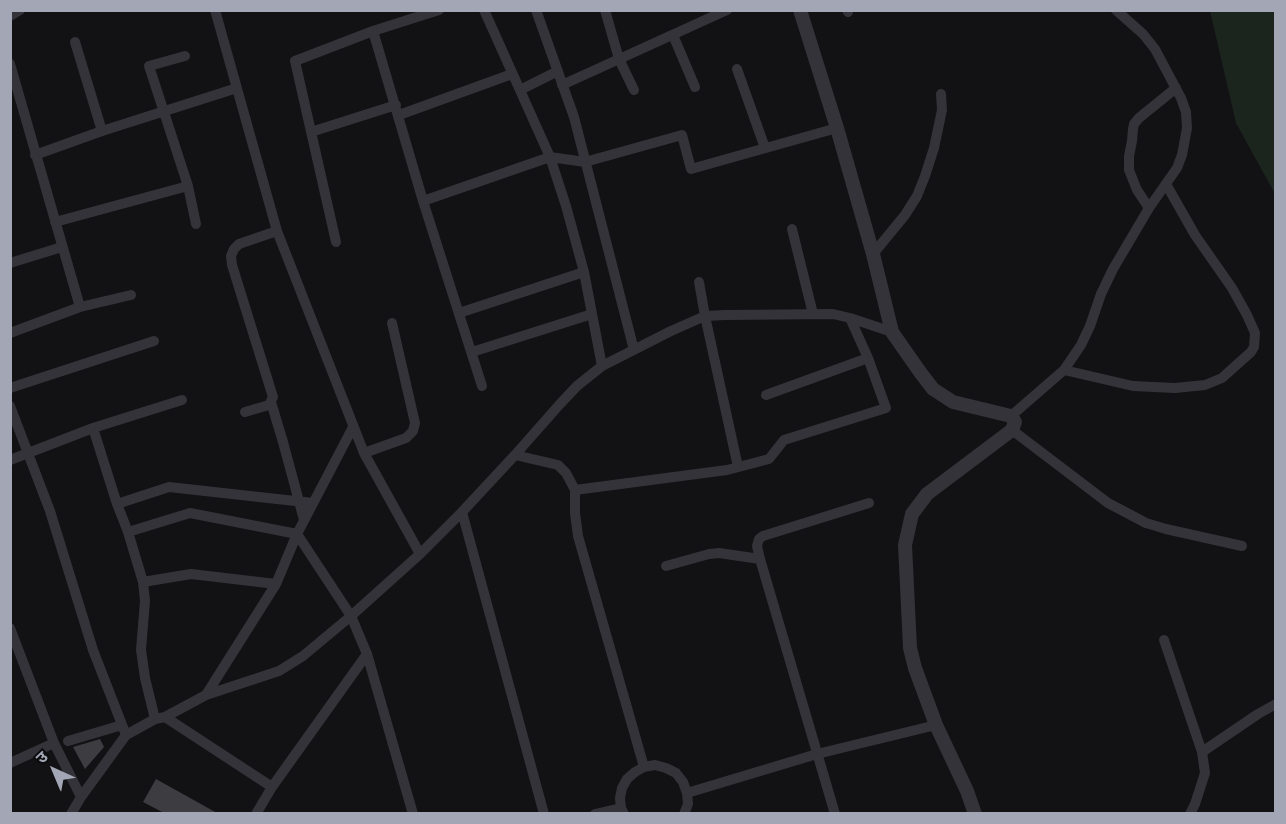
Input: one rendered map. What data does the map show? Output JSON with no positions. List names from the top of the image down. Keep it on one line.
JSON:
{"north":"top left"}
